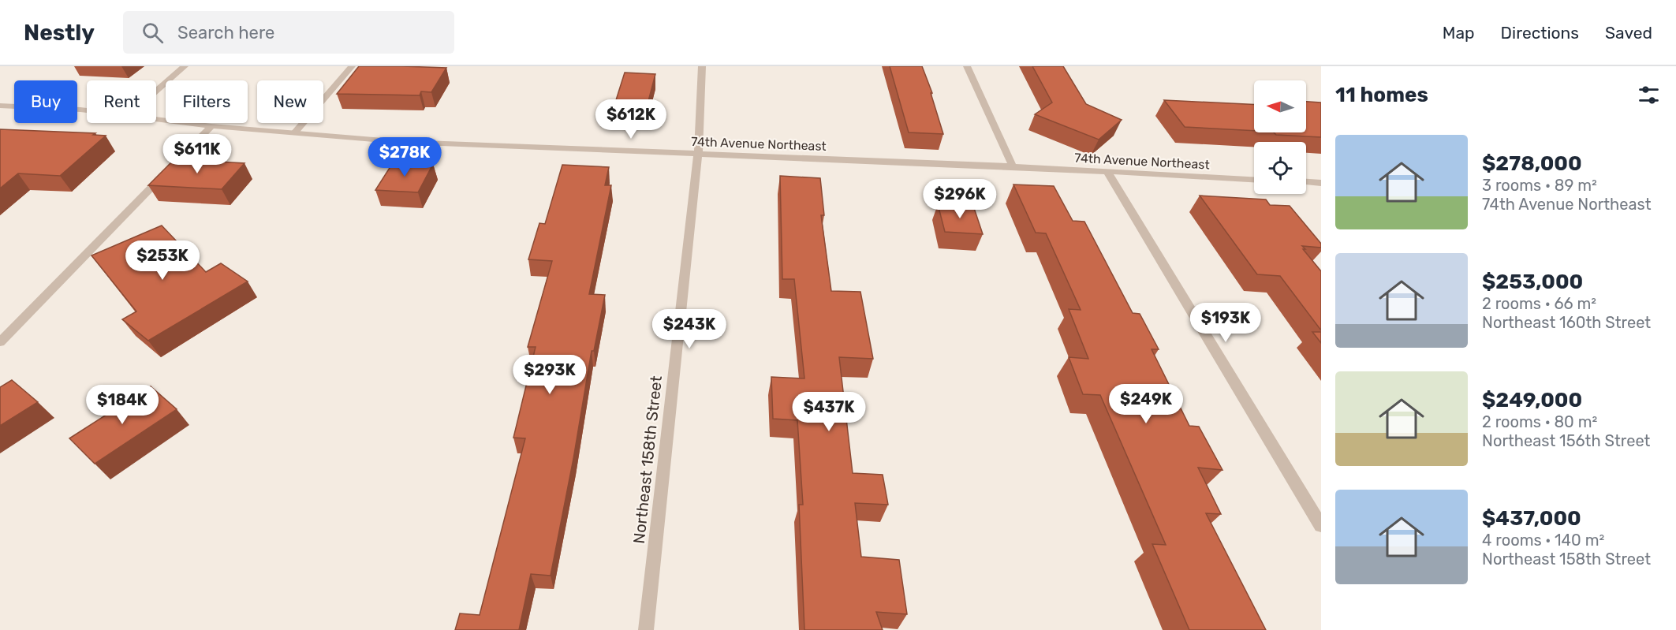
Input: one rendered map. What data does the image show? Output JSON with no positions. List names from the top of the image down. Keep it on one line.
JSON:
{"streets":{"street":["74th Avenue Northeast","Northeast 158th Street"]},"crossings":[["74th Avenue Northeast","Northeast 158th Street"]],"north":"left","page":{"header":"Nestly","search":"Search here","nav":["Map","Directions","Saved"],"heading":"11 homes","chip":["Buy","Rent","Filters","New"],"price":["$612K","$611K","$278K","$296K","$253K","$193K","$243K","$293K","$249K","$184K","$437K"],"list":[{"name":"$278,000","note":"3 rooms · 89 m² · 74th Avenue Northeast"},{"name":"$253,000","note":"2 rooms · 66 m² · Northeast 160th Street"},{"name":"$249,000","note":"2 rooms · 80 m² · Northeast 156th Street"},{"name":"$437,000","note":"4 rooms · 140 m² · Northeast 158th Street"}]}}
